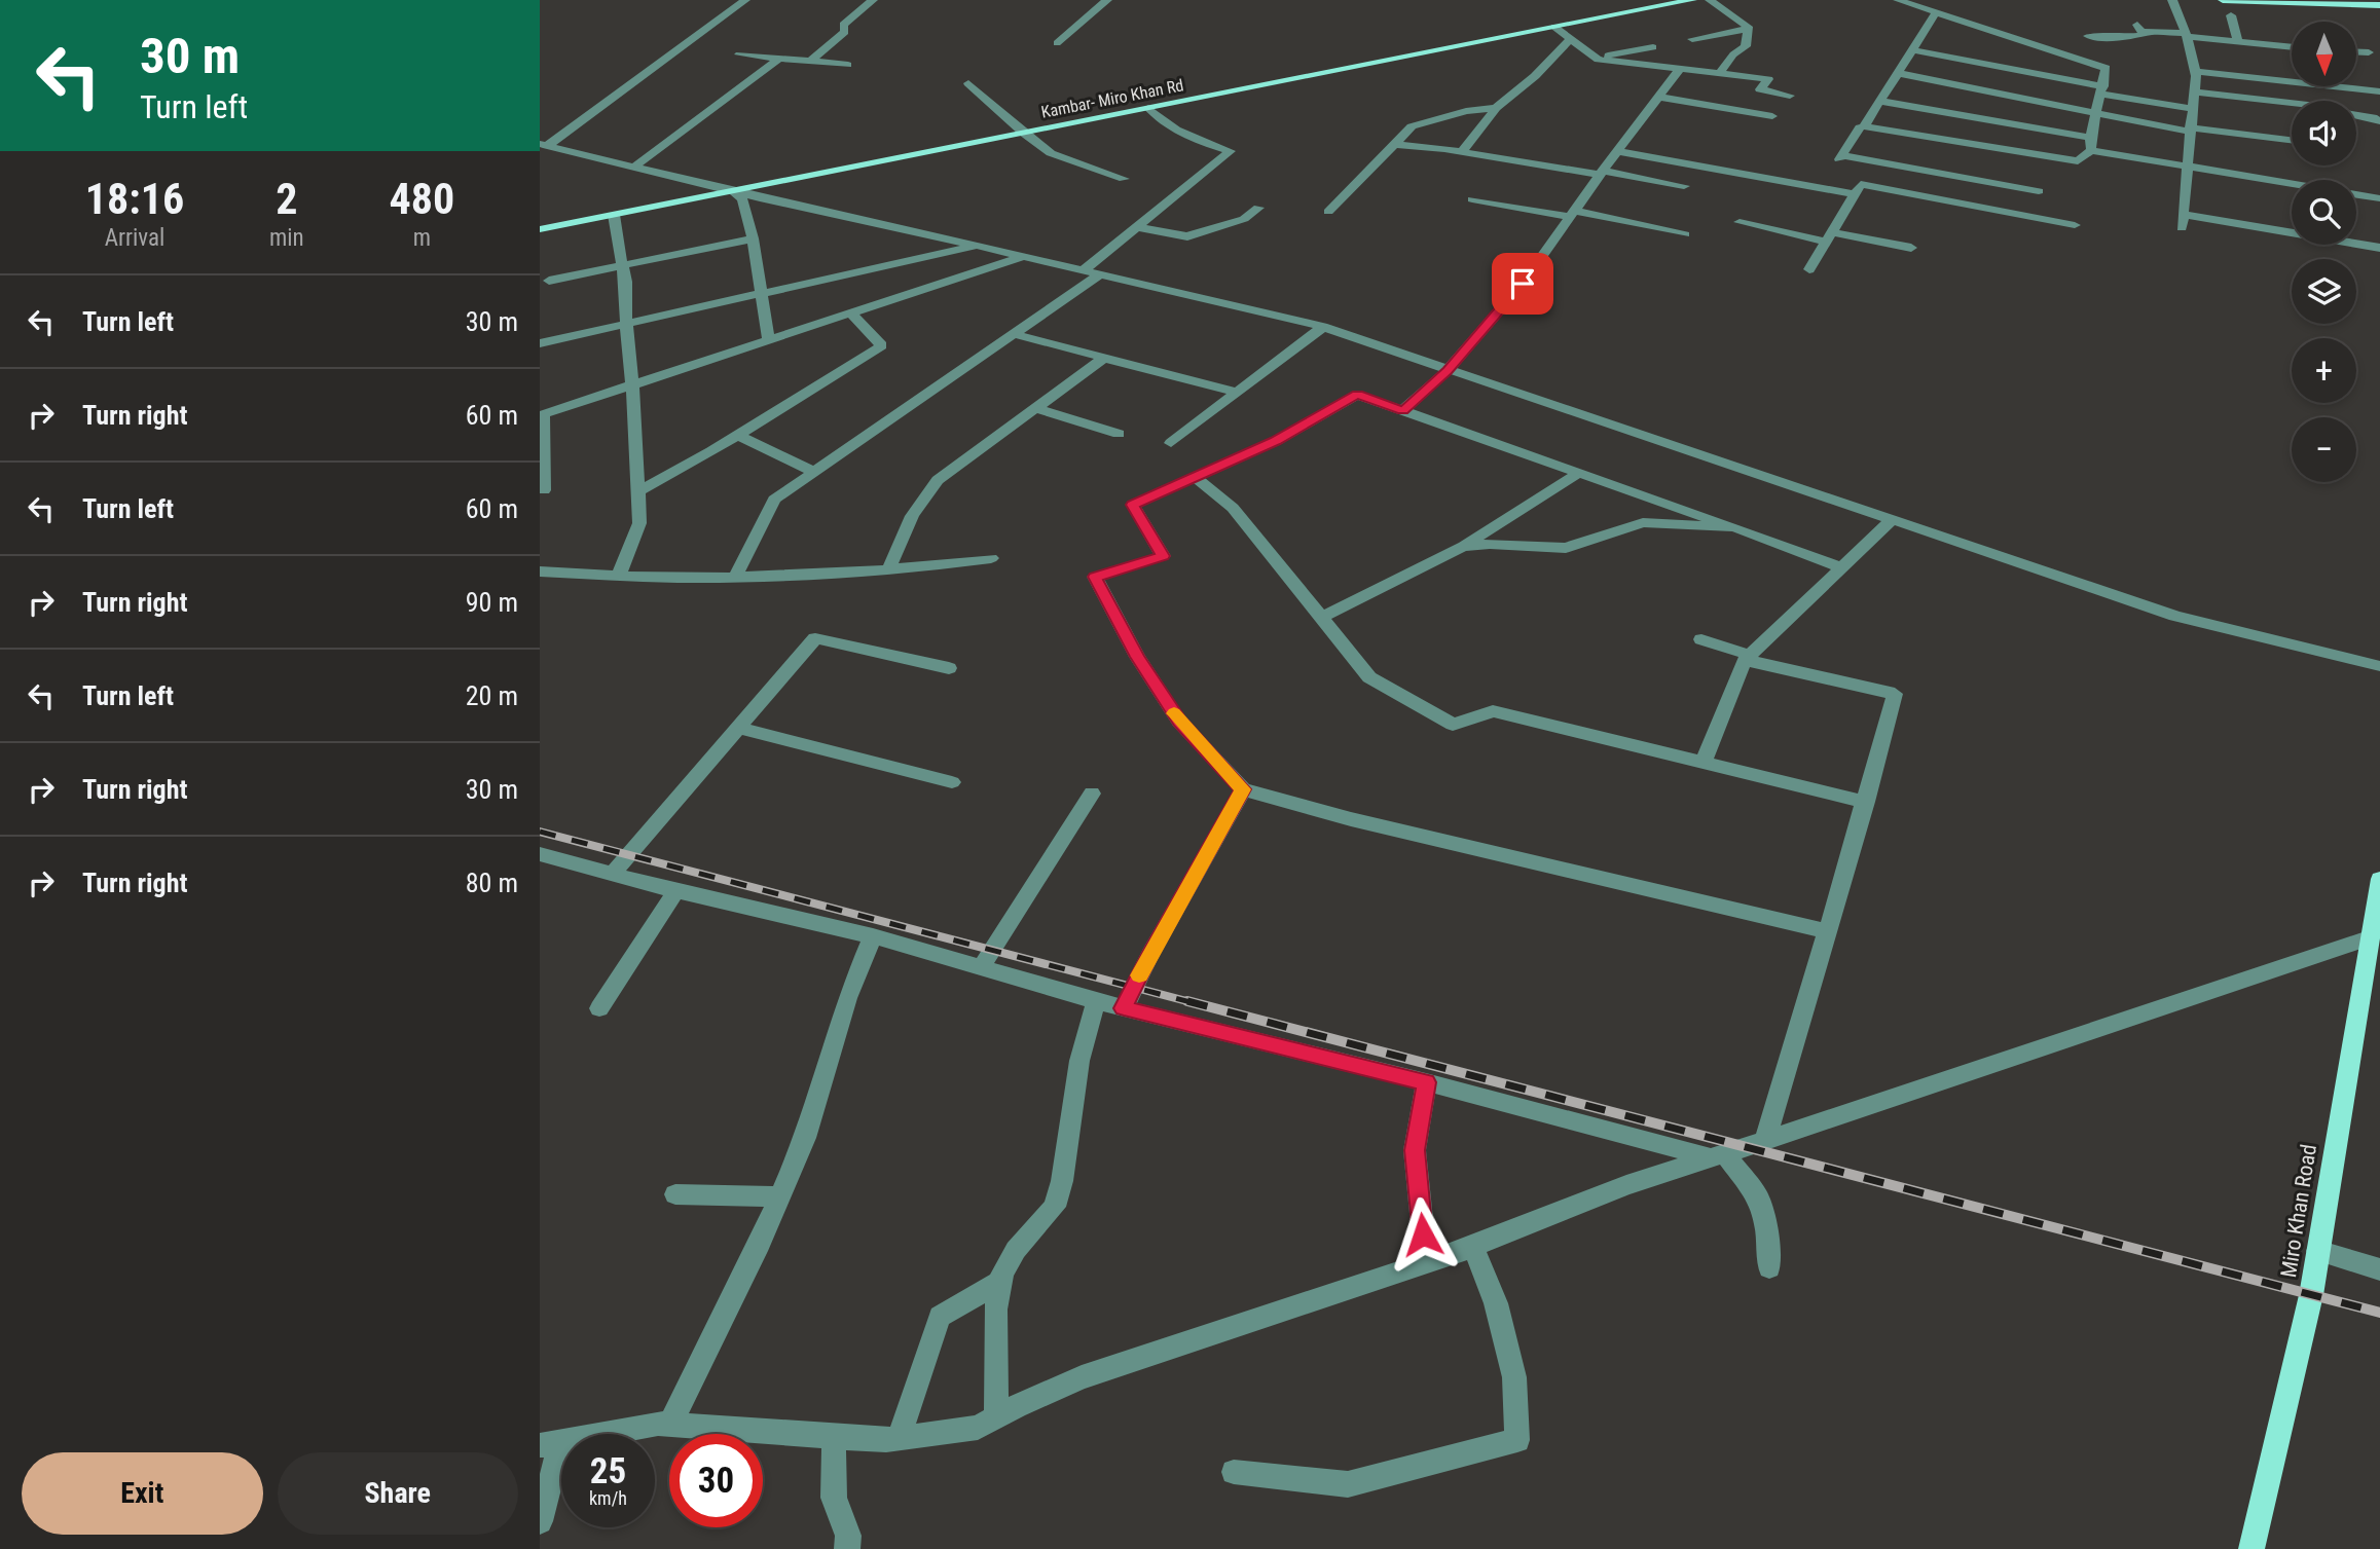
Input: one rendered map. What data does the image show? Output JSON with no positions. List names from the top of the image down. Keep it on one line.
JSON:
{"streets":{"main road":["Kambar- Miro Khan Rd","Miro Khan Road"]},"north":"bottom","page":{"turn":["30 m","Turn left"],"map_buttons":["+","−"],"eta":["18:16","Arrival","2","min","480","m"],"list":[{"name":"Turn left","value":"30 m"},{"name":"Turn right","value":"60 m"},{"name":"Turn left","value":"60 m"},{"name":"Turn right","value":"90 m"},{"name":"Turn left","value":"20 m"},{"name":"Turn right","value":"30 m"},{"name":"Turn right","value":"80 m"}],"speed":"25 km/h","limit":"30","buttons":["Exit","Share"]}}
